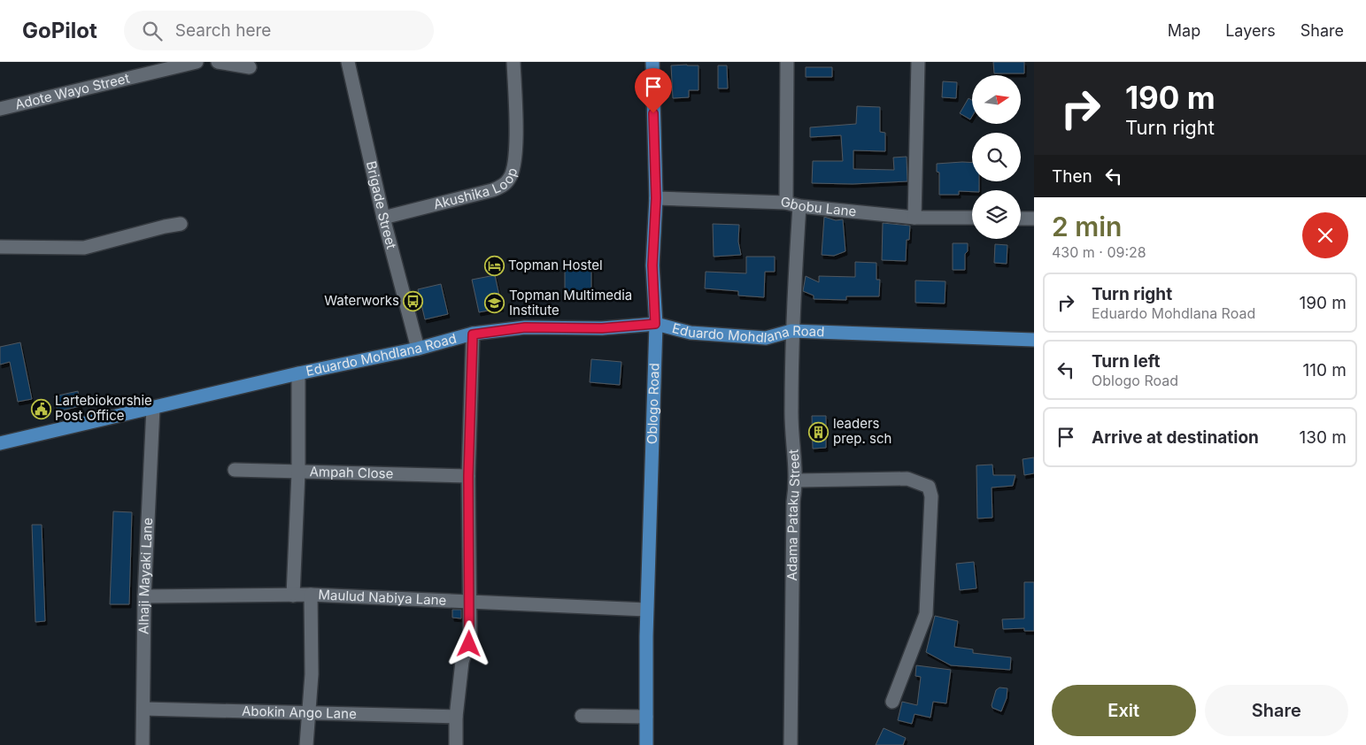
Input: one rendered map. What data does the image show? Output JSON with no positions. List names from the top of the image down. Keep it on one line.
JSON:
{"streets":{"main road":["Eduardo Mohdlana Road","Oblogo Road"],"street":["Adote Wayo Street","Akushika Loop","Brigade Street","Gbobu Lane","Ampah Close","Adama Pataku Street","Alhaji Mayaki Lane","Maulud Nabiya Lane","Abokin Ango Lane"]},"crossings":[["Akushika Loop","Brigade Street"],["Brigade Street","Eduardo Mohdlana Road"],["Gbobu Lane","Oblogo Road"],["Gbobu Lane","Adama Pataku Street"],["Eduardo Mohdlana Road","Oblogo Road"],["Eduardo Mohdlana Road","Adama Pataku Street"],["Eduardo Mohdlana Road","Alhaji Mayaki Lane"],["Oblogo Road","Maulud Nabiya Lane"],["Alhaji Mayaki Lane","Maulud Nabiya Lane"],["Alhaji Mayaki Lane","Abokin Ango Lane"]],"places":{"hotel":["Topman Hostel"],"bus stop":["Waterworks"],"school or university":["Topman Multimedia Institute"],"public building":["Lartebiokorshie Post Office"],"building":["leaders prep. sch"]},"north":"right","page":{"header":"GoPilot","search":"Search here","nav":["Map","Layers","Share"],"turn":["190 m","Turn right"],"then":"Then","heading":["2 min","430 m · 09:28"],"list":[{"name":"Turn right","note":"Eduardo Mohdlana Road","value":"190 m"},{"name":"Turn left","note":"Oblogo Road","value":"110 m"},{"name":"Arrive at destination","value":"130 m"}],"buttons":["Exit","Share"]}}
